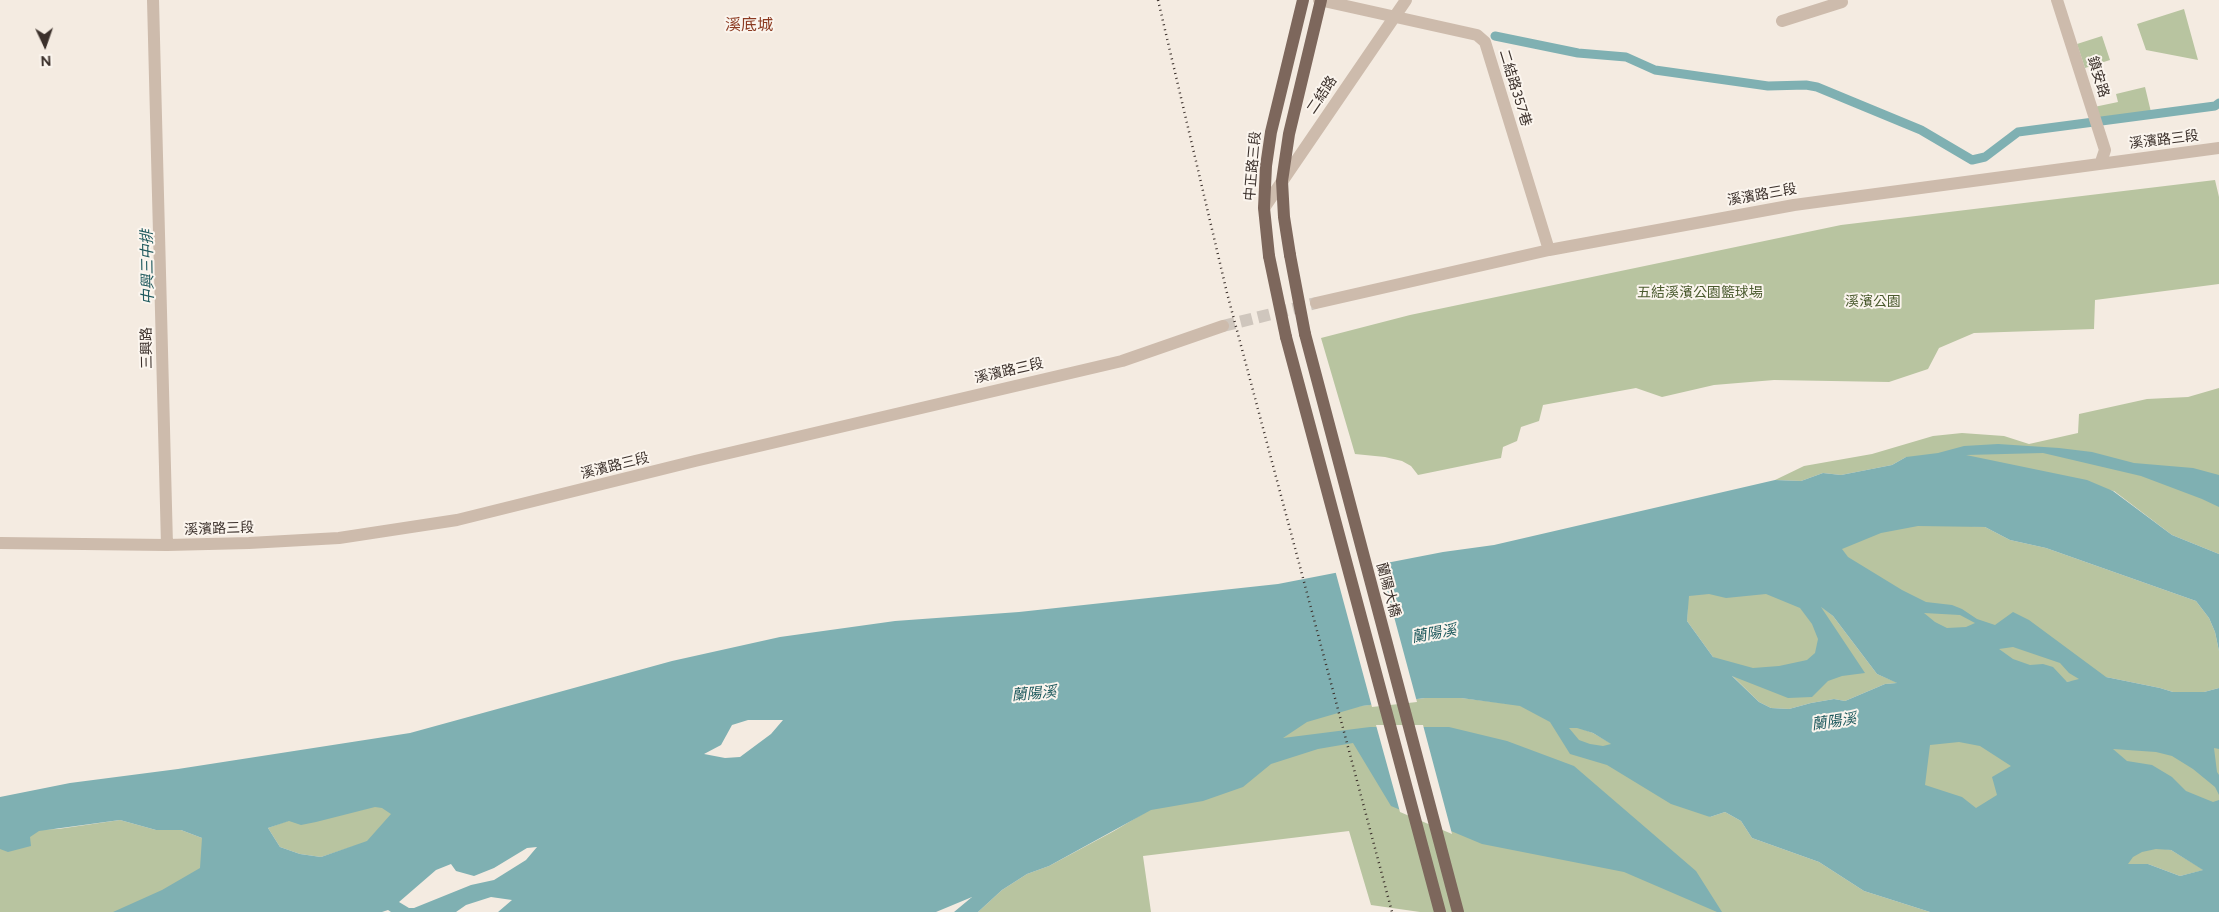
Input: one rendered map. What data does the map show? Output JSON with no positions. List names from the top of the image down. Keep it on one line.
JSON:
{"streets":{"main road":["中正路三段","蘭陽大橋"],"street":["鎮安路","二結路357巷","二結路","溪濱路三段","三興路"]},"crossings":[["鎮安路","溪濱路三段"],["二結路357巷","二結路"],["二結路357巷","溪濱路三段"],["二結路","中正路三段"],["二結路","蘭陽大橋"],["溪濱路三段","三興路"]],"districts":["溪底城"],"water":["中興三中排","蘭陽溪"],"parks":["五結溪濱公園籃球場","溪濱公園"],"north":"bottom"}
